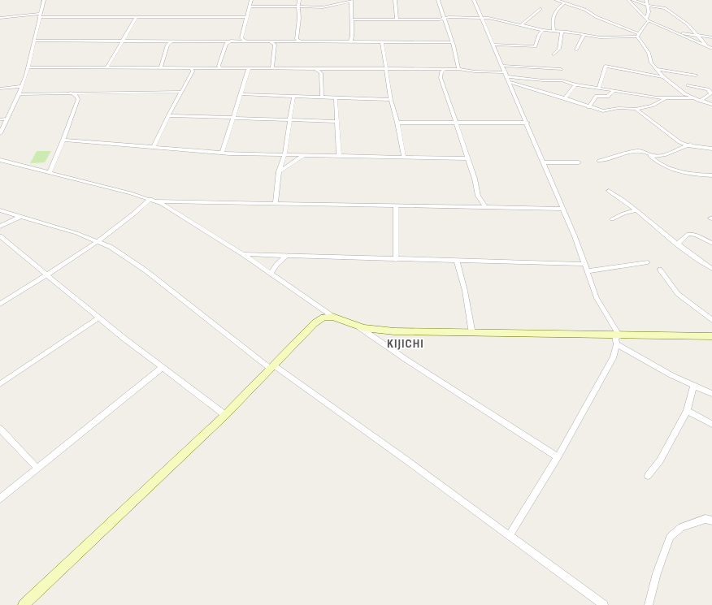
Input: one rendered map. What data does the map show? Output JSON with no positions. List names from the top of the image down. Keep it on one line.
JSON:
{"districts":["KIJICHI"]}
